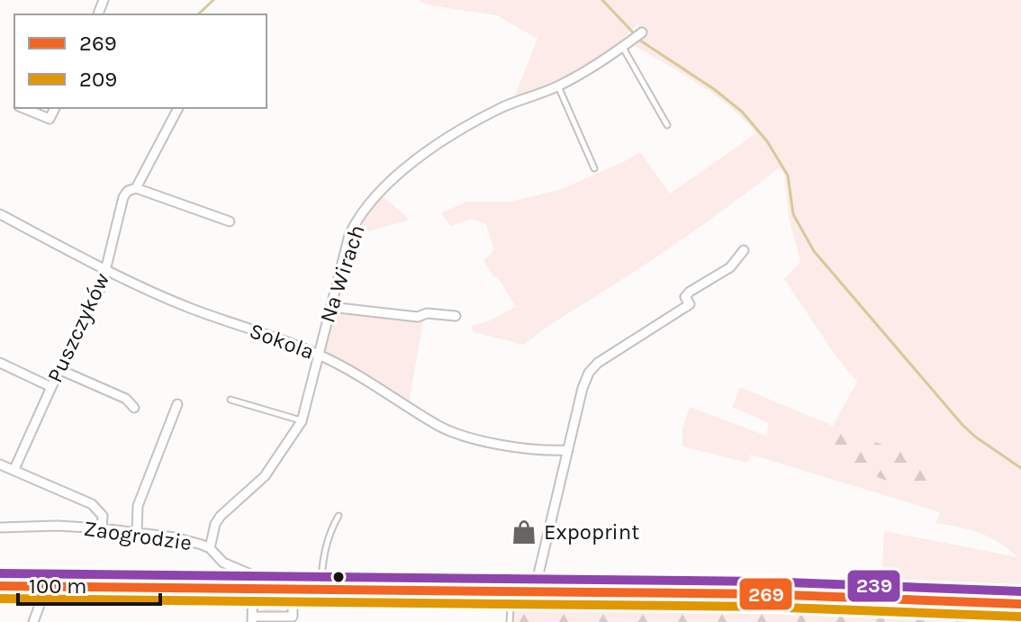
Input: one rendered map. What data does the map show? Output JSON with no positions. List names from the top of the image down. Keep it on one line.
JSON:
{"streets":{"street":["Na Wirach","Puszczyków","Sokola","Zaogrodzie"]},"crossings":[["Na Wirach","Sokola"],["Na Wirach","Zaogrodzie"],["Puszczyków","Sokola"]],"places":{"shop":["Expoprint"]},"lines":["transit line 239","transit line 269","transit line 209"],"legend":["269","209"],"scale_bar":"100 m"}
